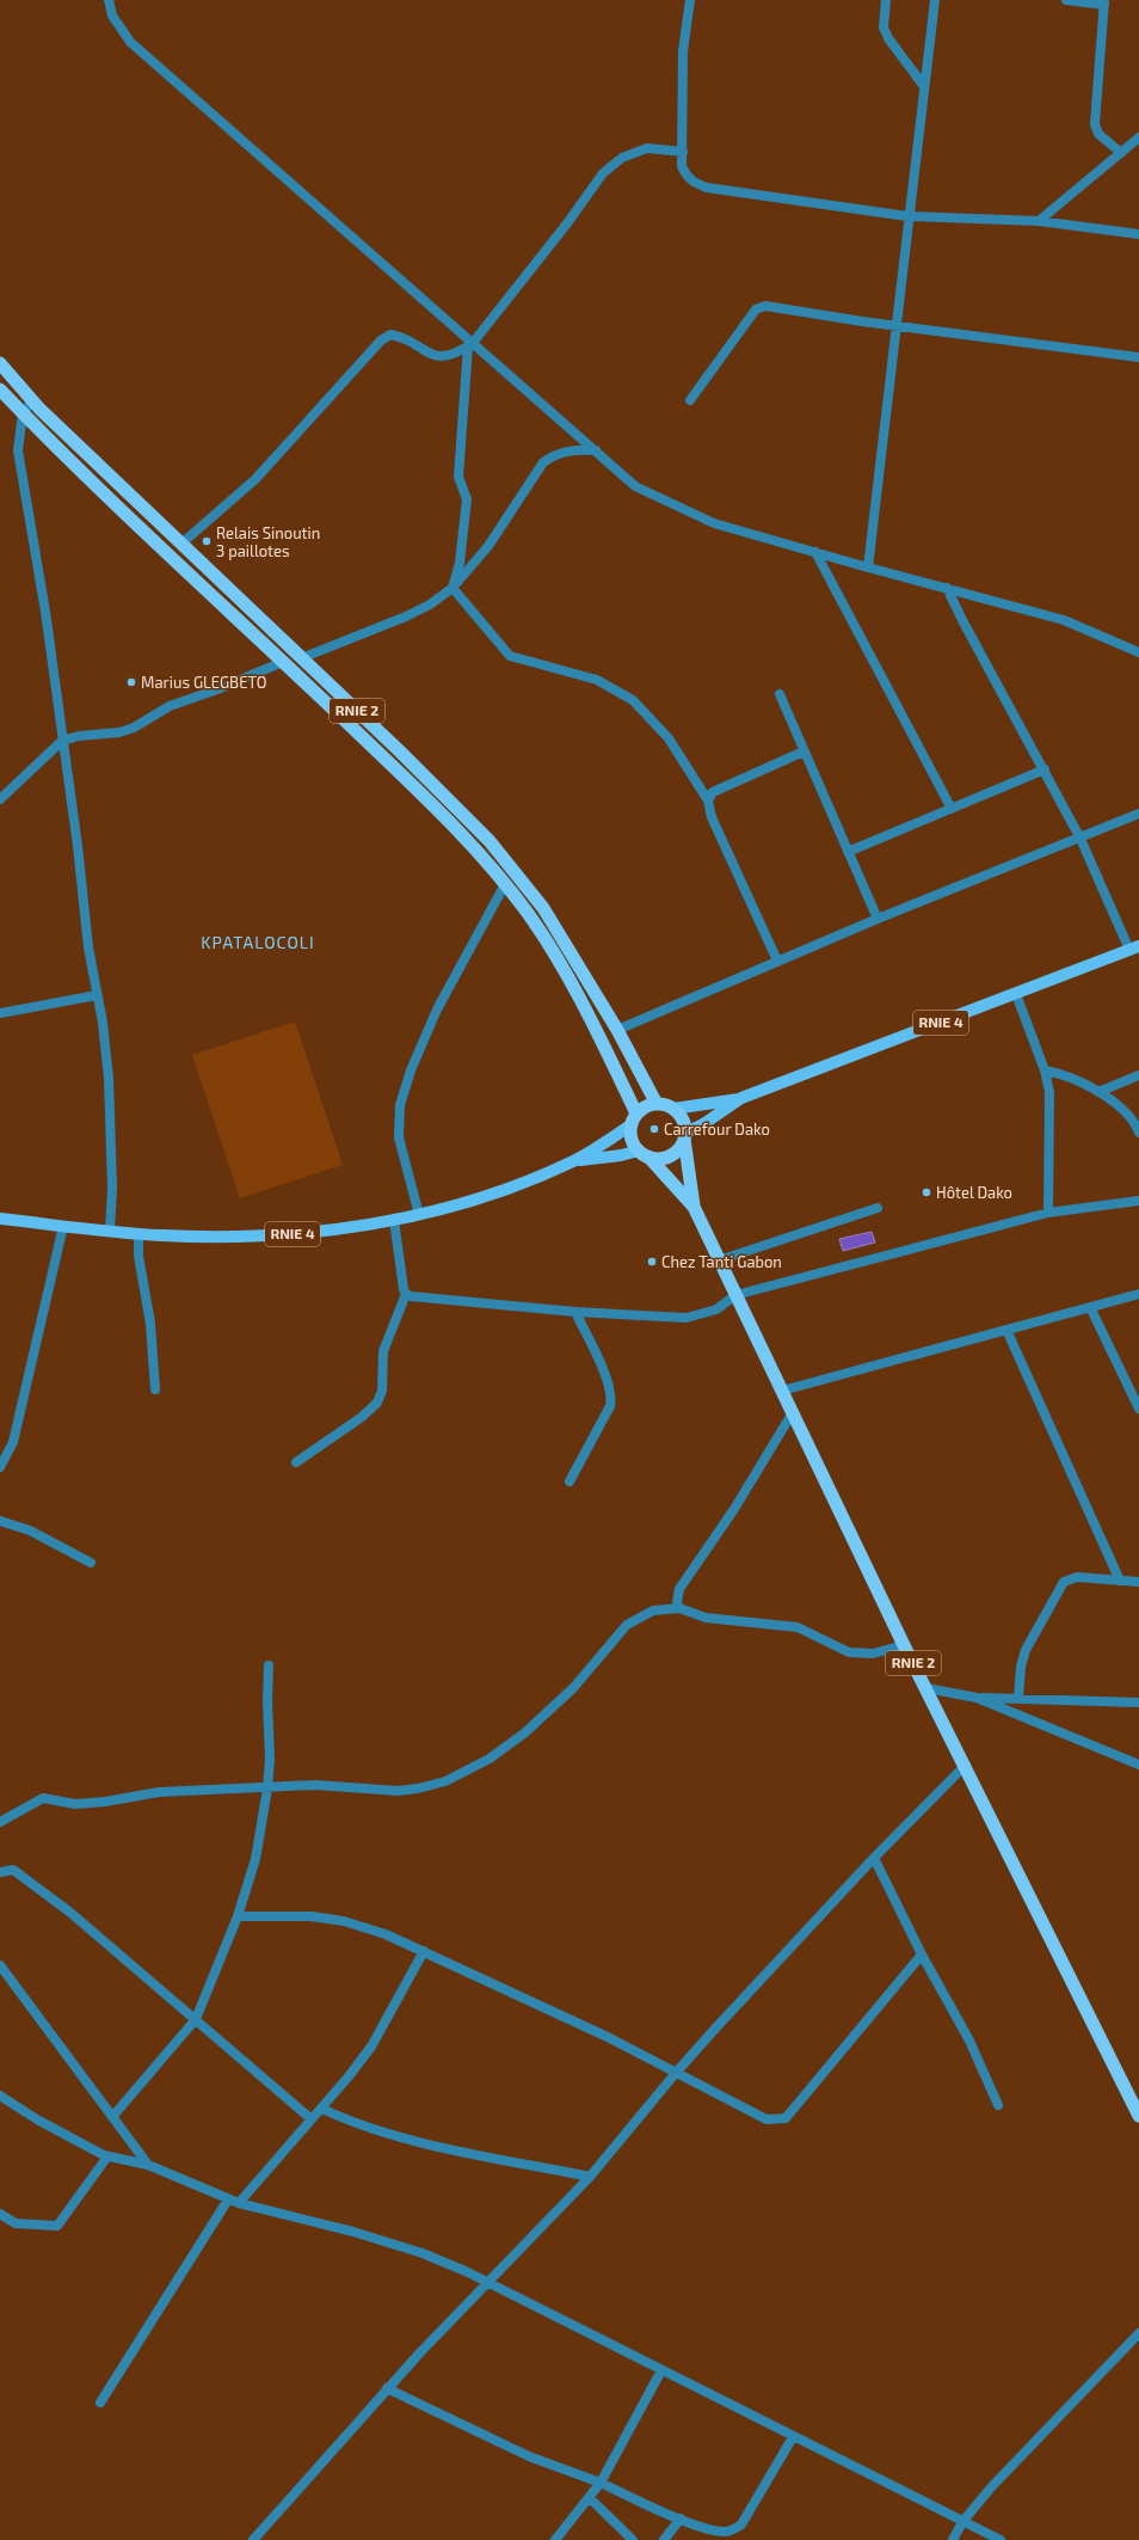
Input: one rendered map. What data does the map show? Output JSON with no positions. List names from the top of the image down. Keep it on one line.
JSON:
{"streets":{"highway":["RNIE 2"],"main road":["RNIE 4"]},"crossings":[["RNIE 2","RNIE 4"]],"districts":["KPATALOCOLI"],"places":["Relais Sinoutin 3 paillotes","Marius GLEGBETO","Carrefour Dako","Hôtel Dako","Chez Tanti Gabon"]}
